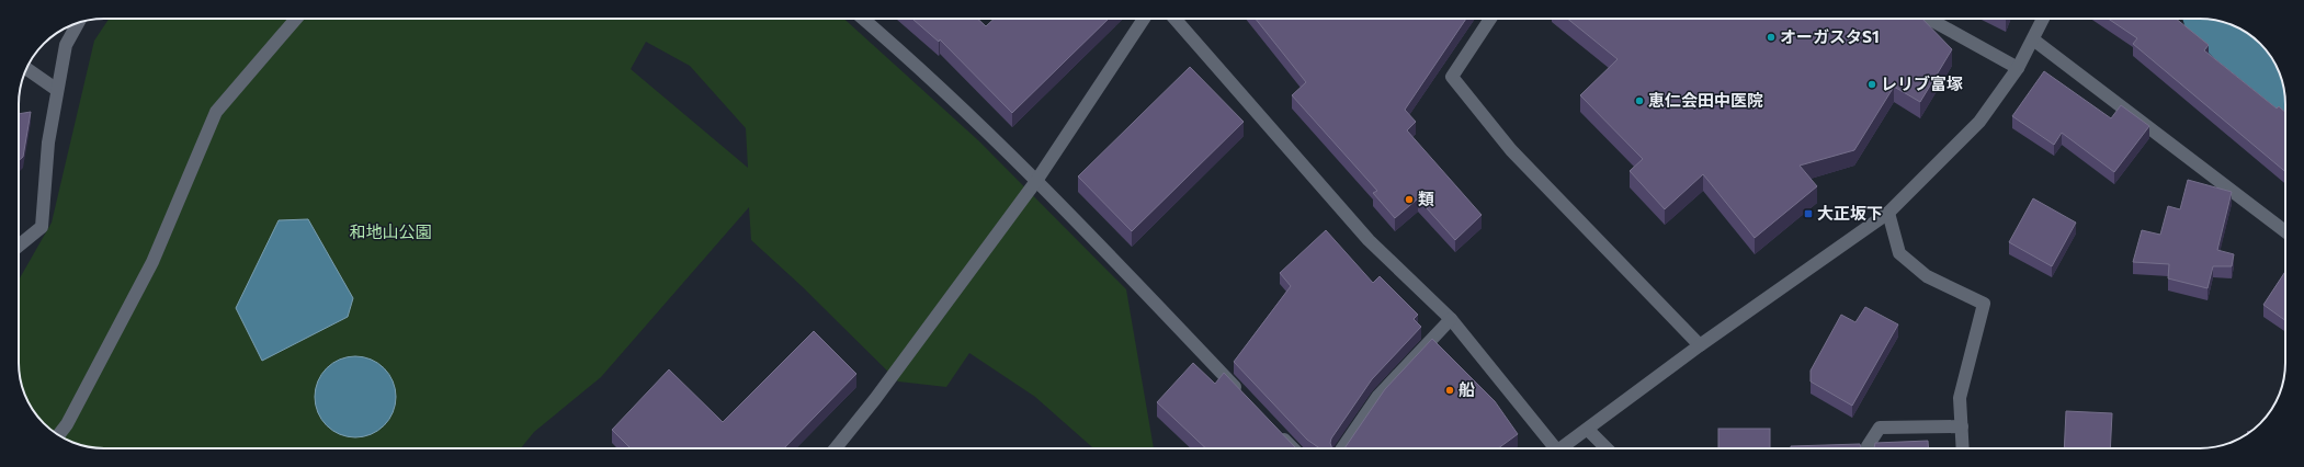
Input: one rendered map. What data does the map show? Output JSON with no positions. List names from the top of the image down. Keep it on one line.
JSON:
{"parks":["和地山公園"],"places":{"other":["オーガスタS1","レリブ富塚","恵仁会田中医院","類","船"],"transit":["大正坂下"]}}
